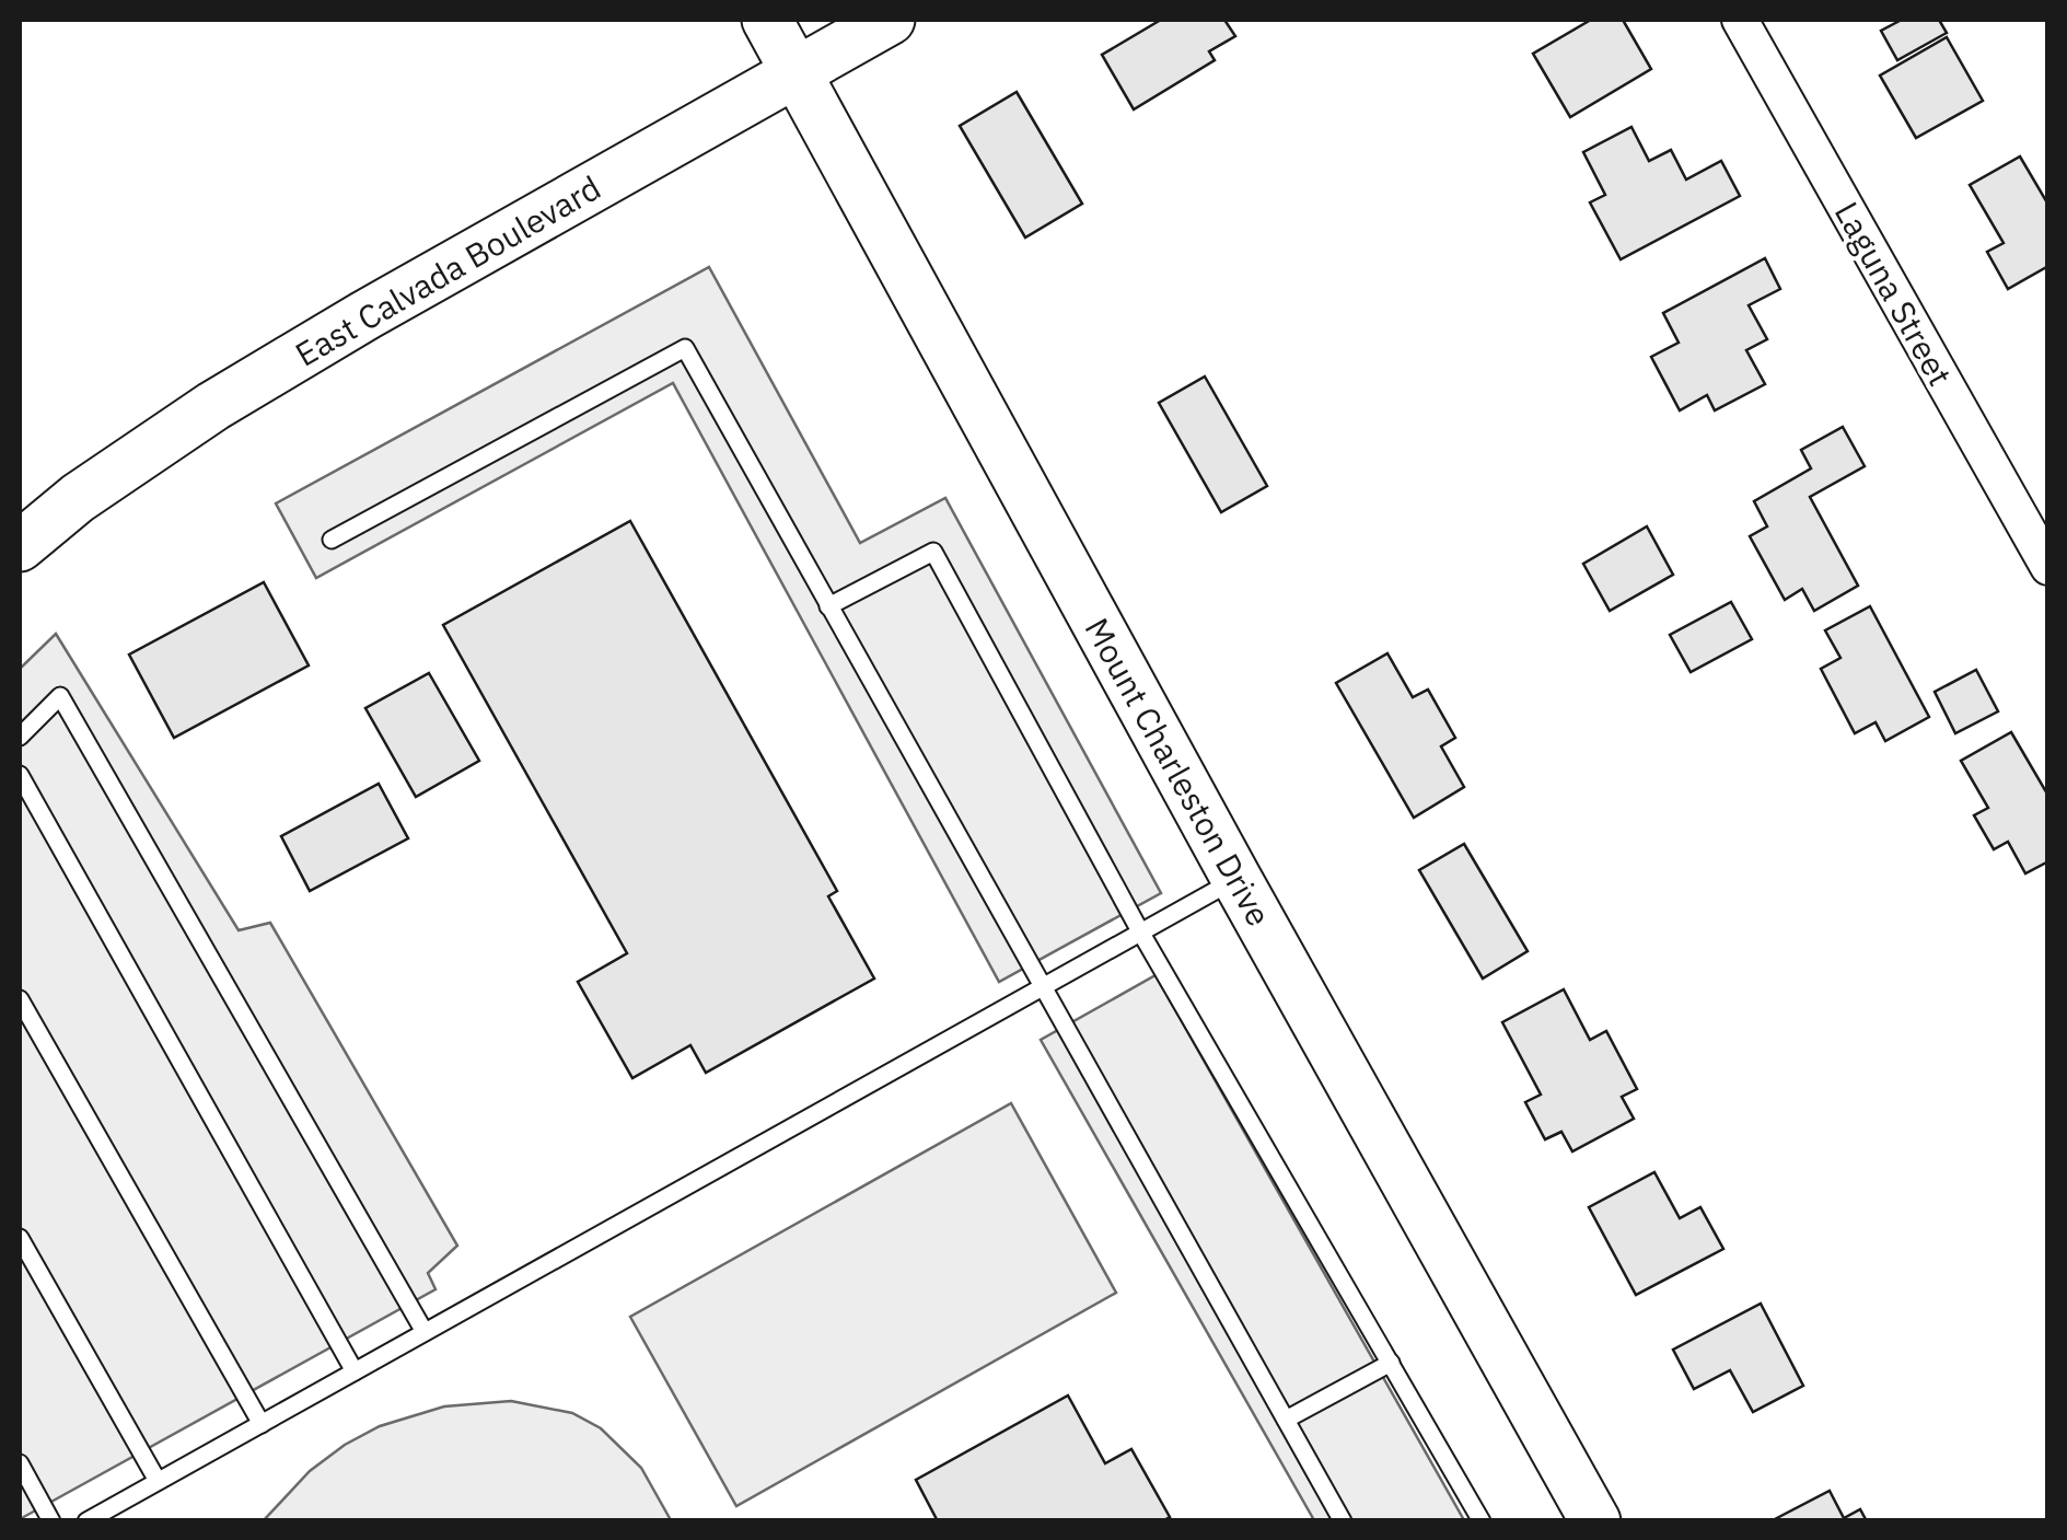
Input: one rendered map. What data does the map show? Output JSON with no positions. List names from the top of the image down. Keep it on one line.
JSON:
{"streets":{"street":["East Calvada Boulevard","Laguna Street","Mount Charleston Drive"]},"crossings":[["East Calvada Boulevard","Mount Charleston Drive"]]}
